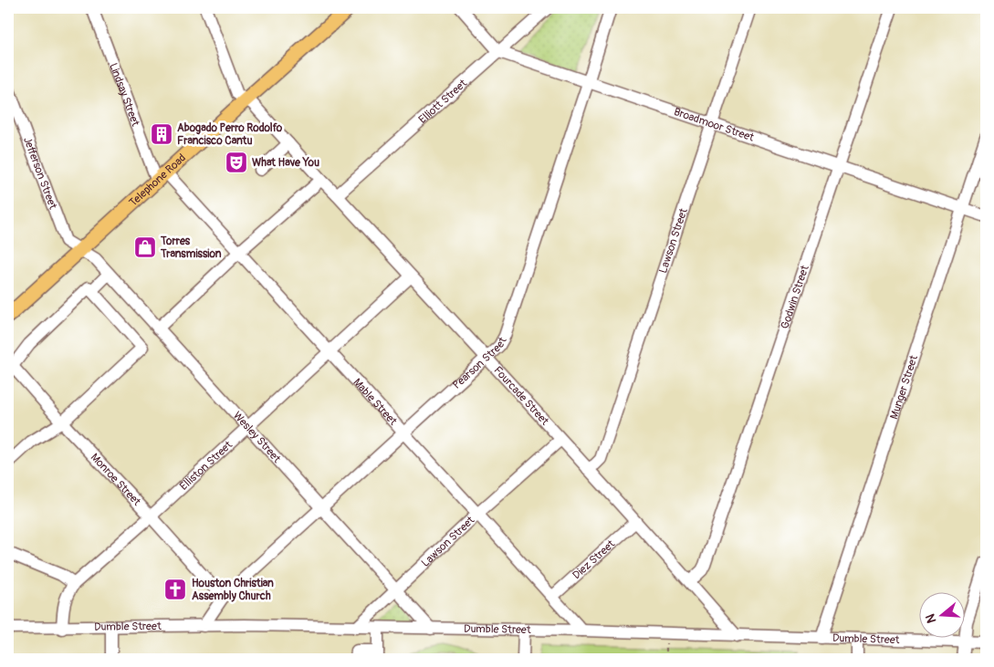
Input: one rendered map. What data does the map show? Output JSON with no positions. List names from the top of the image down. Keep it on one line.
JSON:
{"streets":{"main road":["Telephone Road"],"street":["Lindsay Street","Elliott Street","Broadmoor Street","Jefferson Street","Lawson Street","Godwin Street","Pearson Street","Munger Street","Fourcade Street","Mable Street","Wesley Street","Elliston Street","Monroe Street","Diez Street","Dumble Street"]},"crossings":[["Lindsay Street","Telephone Road"],["Lindsay Street","Mable Street"],["Elliott Street","Broadmoor Street"],["Elliott Street","Fourcade Street"],["Broadmoor Street","Lawson Street"],["Broadmoor Street","Godwin Street"],["Broadmoor Street","Pearson Street"],["Broadmoor Street","Munger Street"],["Jefferson Street","Telephone Road"],["Jefferson Street","Wesley Street"],["Telephone Road","Fourcade Street"],["Telephone Road","Mable Street"],["Telephone Road","Wesley Street"],["Lawson Street","Fourcade Street"],["Lawson Street","Mable Street"],["Lawson Street","Wesley Street"],["Lawson Street","Dumble Street"],["Godwin Street","Fourcade Street"],["Pearson Street","Fourcade Street"],["Pearson Street","Mable Street"],["Pearson Street","Wesley Street"],["Pearson Street","Monroe Street"],["Pearson Street","Dumble Street"],["Munger Street","Dumble Street"],["Fourcade Street","Elliston Street"],["Fourcade Street","Diez Street"],["Fourcade Street","Dumble Street"],["Mable Street","Elliston Street"],["Mable Street","Diez Street"],["Mable Street","Dumble Street"],["Wesley Street","Elliston Street"],["Wesley Street","Dumble Street"],["Elliston Street","Monroe Street"],["Elliston Street","Dumble Street"]],"places":{"building":["Abogado Perro Rodolfo Francisco Cantu"],"theatre":["What Have You"],"shop":["Torres Transmission"],"church":["Houston Christian Assembly Church"]},"north":"left"}
